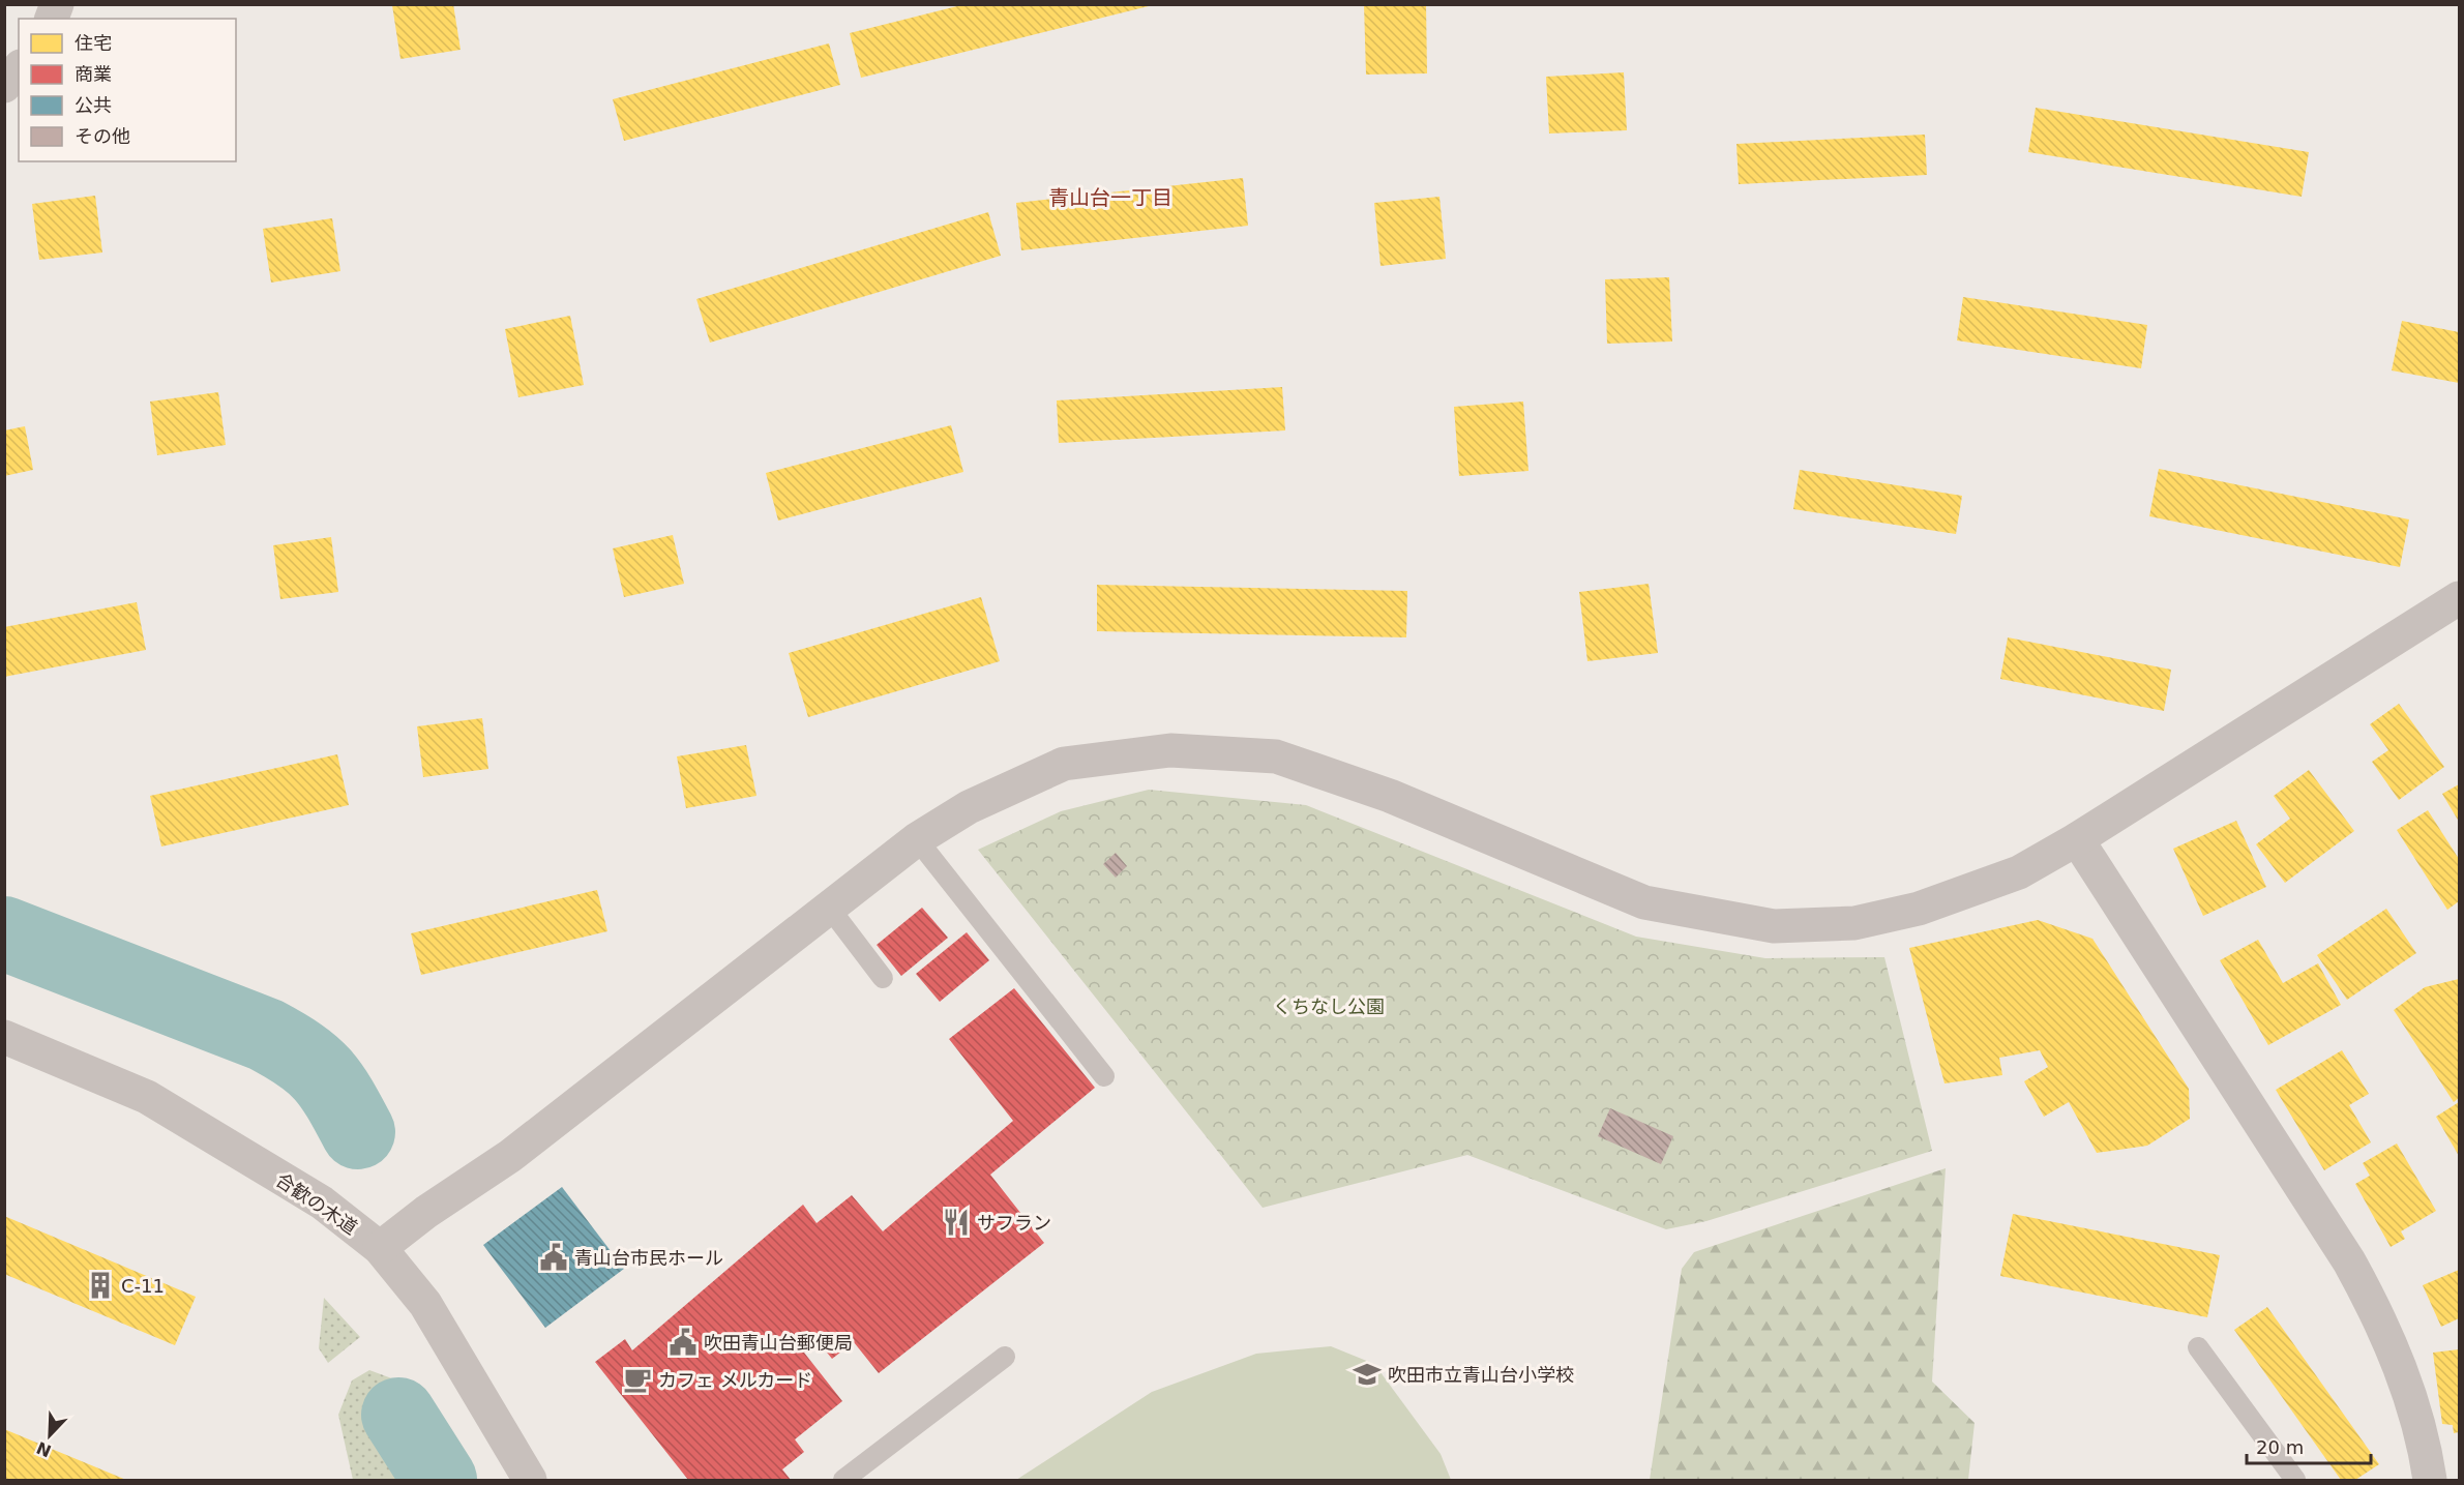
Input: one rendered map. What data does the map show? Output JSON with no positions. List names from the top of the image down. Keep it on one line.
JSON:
{"streets":{"street":["合歓の木道"]},"districts":["青山台一丁目"],"parks":["くちなし公園"],"places":{"restaurant":["サフラン"],"public building":["青山台市民ホール","吹田青山台郵便局"],"building":["C-11"],"school or university":["吹田市立青山台小学校"],"cafe":["カフェ メルカード"]},"legend":["住宅","商業","公共","その他"],"scale_bar":"20 m","north":"bottom left"}
